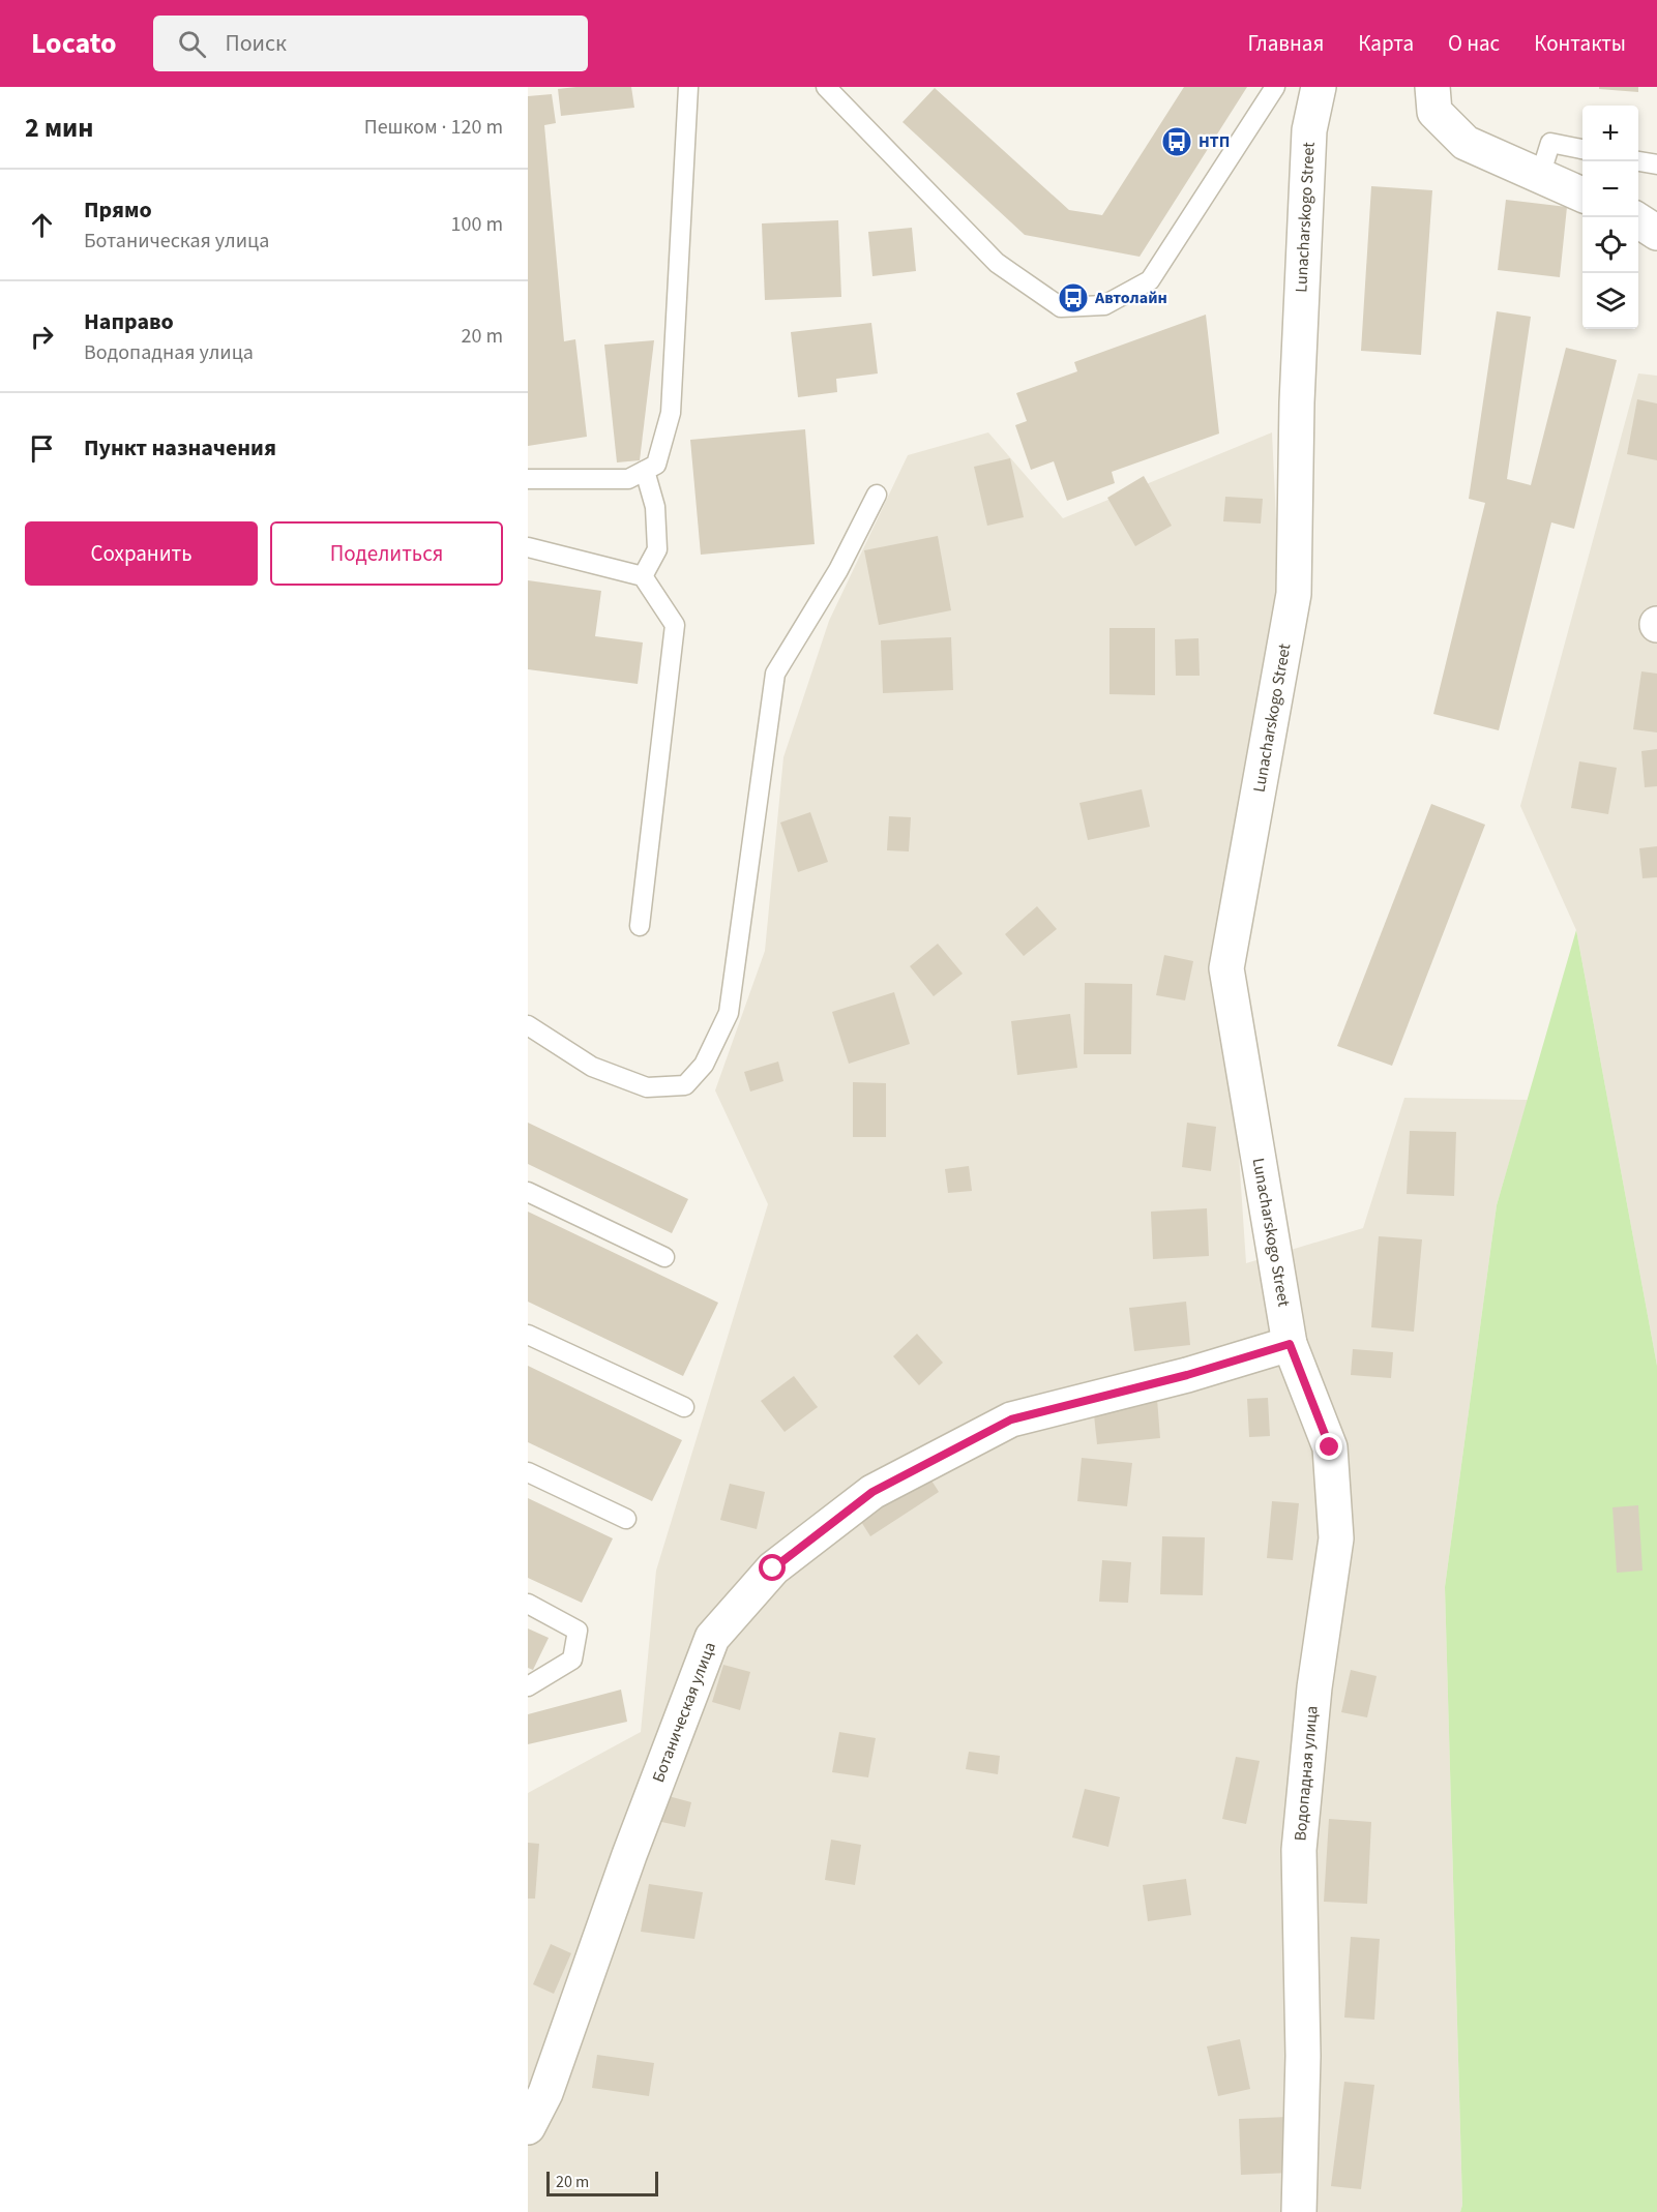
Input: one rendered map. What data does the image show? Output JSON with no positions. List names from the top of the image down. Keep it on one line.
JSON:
{"streets":{"street":["Lunacharskogo Street","Ботаническая улица","Водопадная улица"]},"crossings":[["Lunacharskogo Street","Ботаническая улица"],["Lunacharskogo Street","Водопадная улица"],["Ботаническая улица","Водопадная улица"]],"places":{"bus stop":["НТП","Автолайн"]},"scale_bar":"20 m","page":{"header":"Locato","search":"Поиск","nav":["Главная","Карта","О нас","Контакты"],"heading":["2 мин","Пешком · 120 m"],"map_buttons":["+","−"],"list":[["Прямо","Ботаническая улица","100 m"],["Направо","Водопадная улица","20 m"],"Пункт назначения"],"buttons":["Сохранить","Поделиться"],"scale":"20 m"}}
